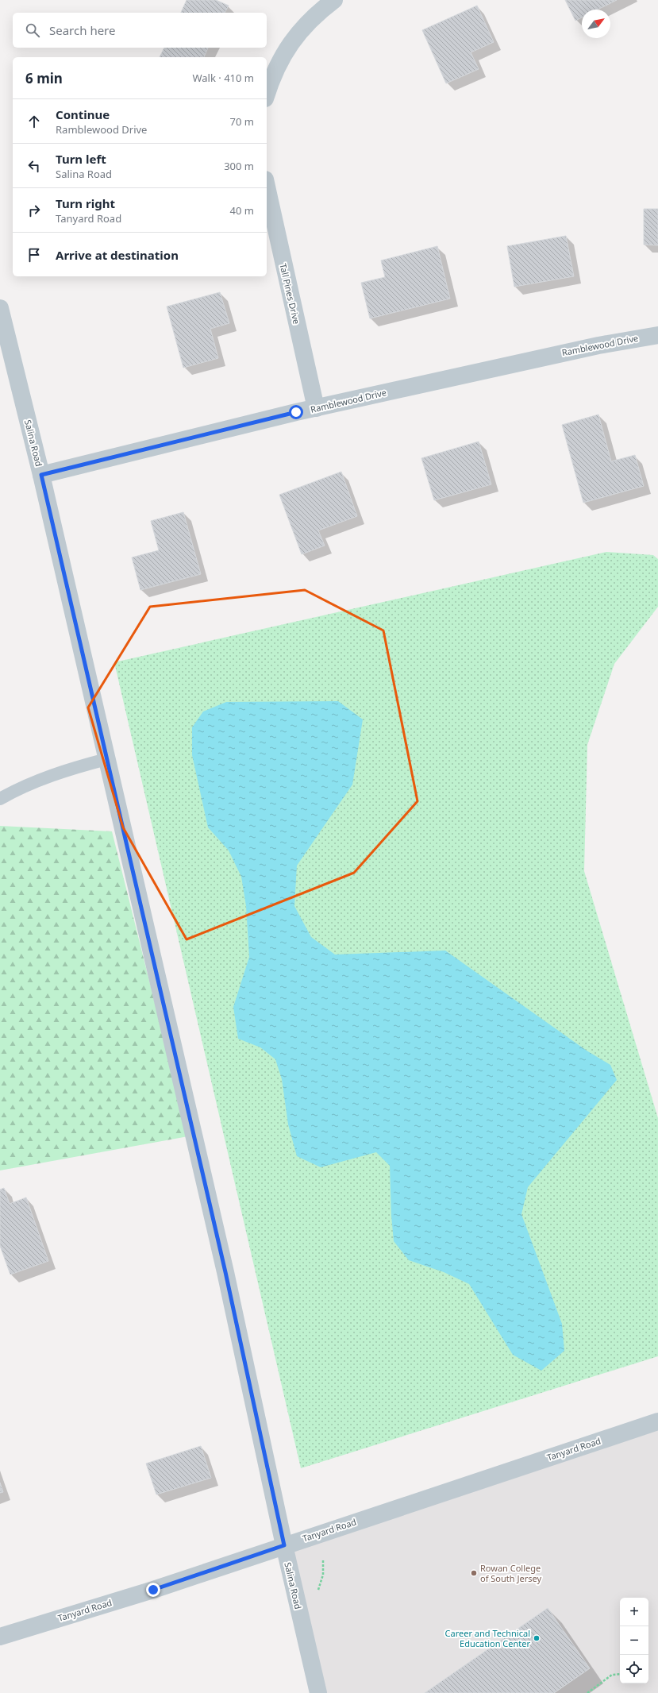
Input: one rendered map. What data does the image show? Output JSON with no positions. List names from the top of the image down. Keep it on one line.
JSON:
{"streets":{"street":["Tall Pines Drive","Ramblewood Drive","Salina Road","Tanyard Road"]},"crossings":[["Tall Pines Drive","Ramblewood Drive"],["Ramblewood Drive","Salina Road"],["Salina Road","Tanyard Road"]],"places":["Rowan College of South Jersey","Career and Technical Education Center"],"north":"top right","page":{"search":"Search here","heading":["6 min","Walk · 410 m"],"list":[["Continue","Ramblewood Drive","70 m"],["Turn left","Salina Road","300 m"],["Turn right","Tanyard Road","40 m"],"Arrive at destination"],"map_buttons":["+","−"]}}
